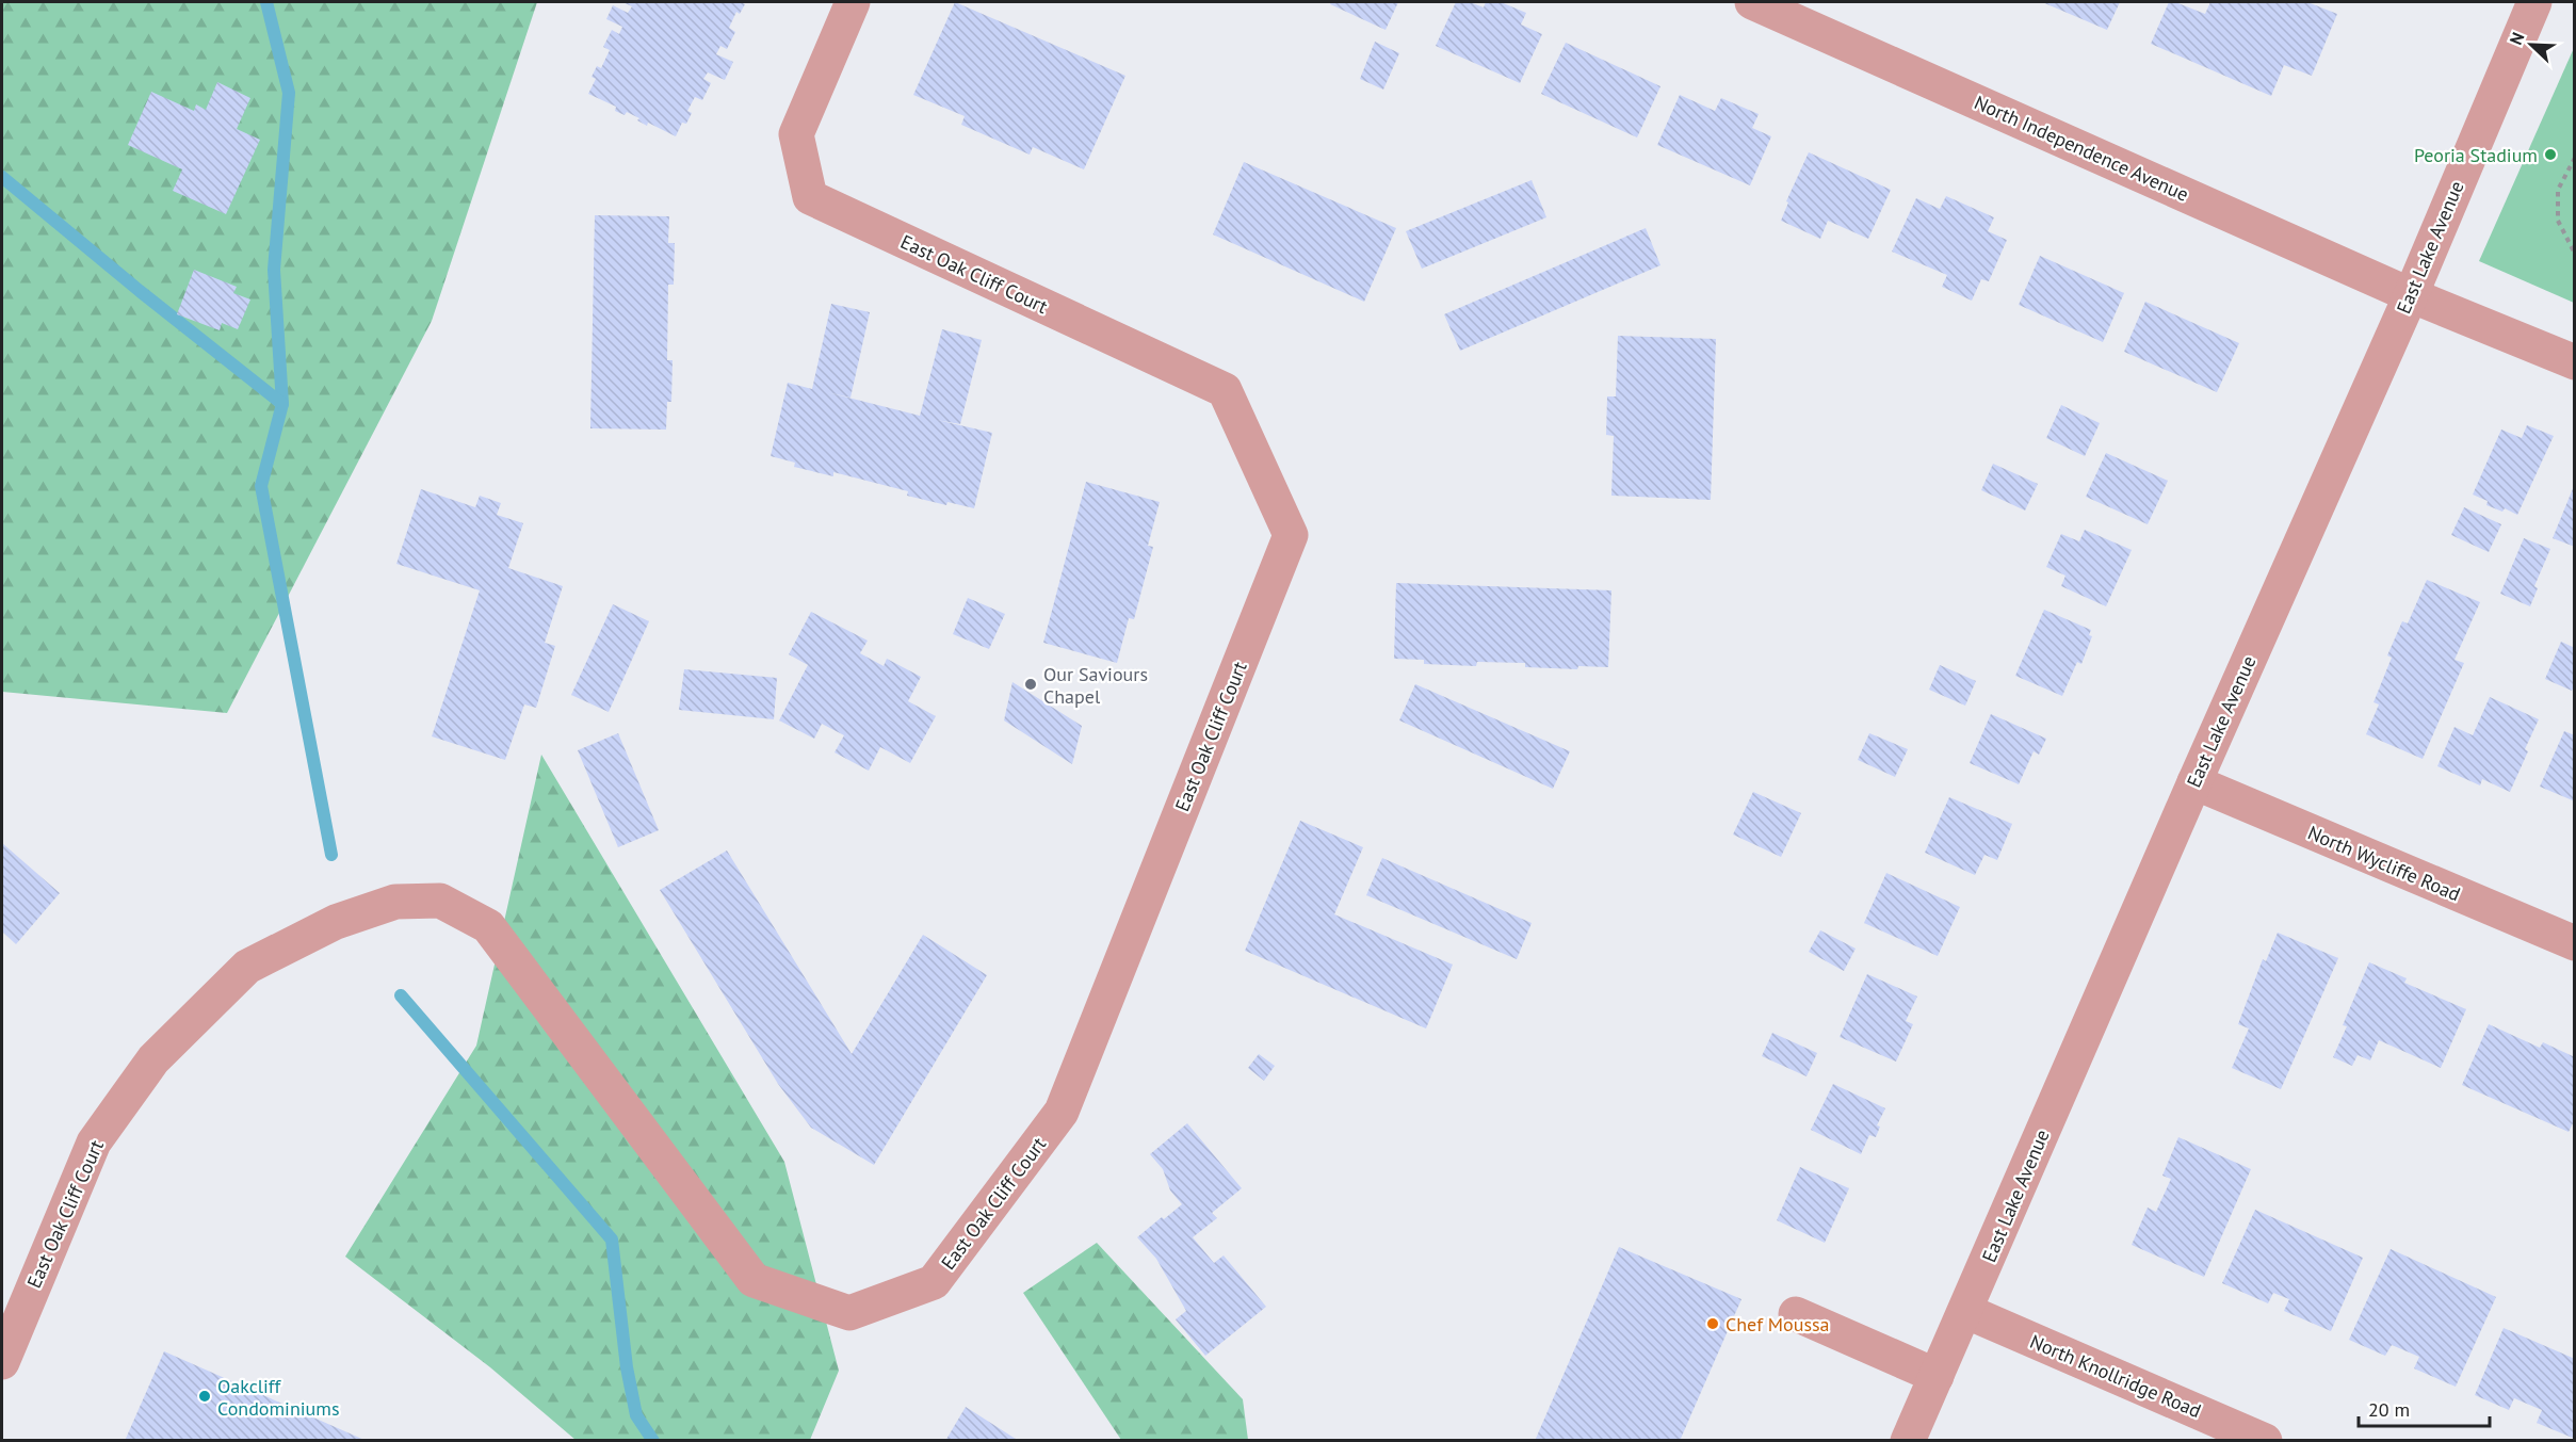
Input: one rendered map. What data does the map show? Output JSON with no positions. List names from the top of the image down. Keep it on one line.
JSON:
{"streets":{"street":["North Independence Avenue","East Lake Avenue","East Oak Cliff Court","North Wycliffe Road","North Knollridge Road"]},"crossings":[["North Independence Avenue","East Lake Avenue"],["East Lake Avenue","North Wycliffe Road"],["East Lake Avenue","North Knollridge Road"]],"places":["Peoria Stadium","Our Saviours Chapel","Chef Moussa","Oakcliff Condominiums"],"scale_bar":"20 m","north":"top left"}
